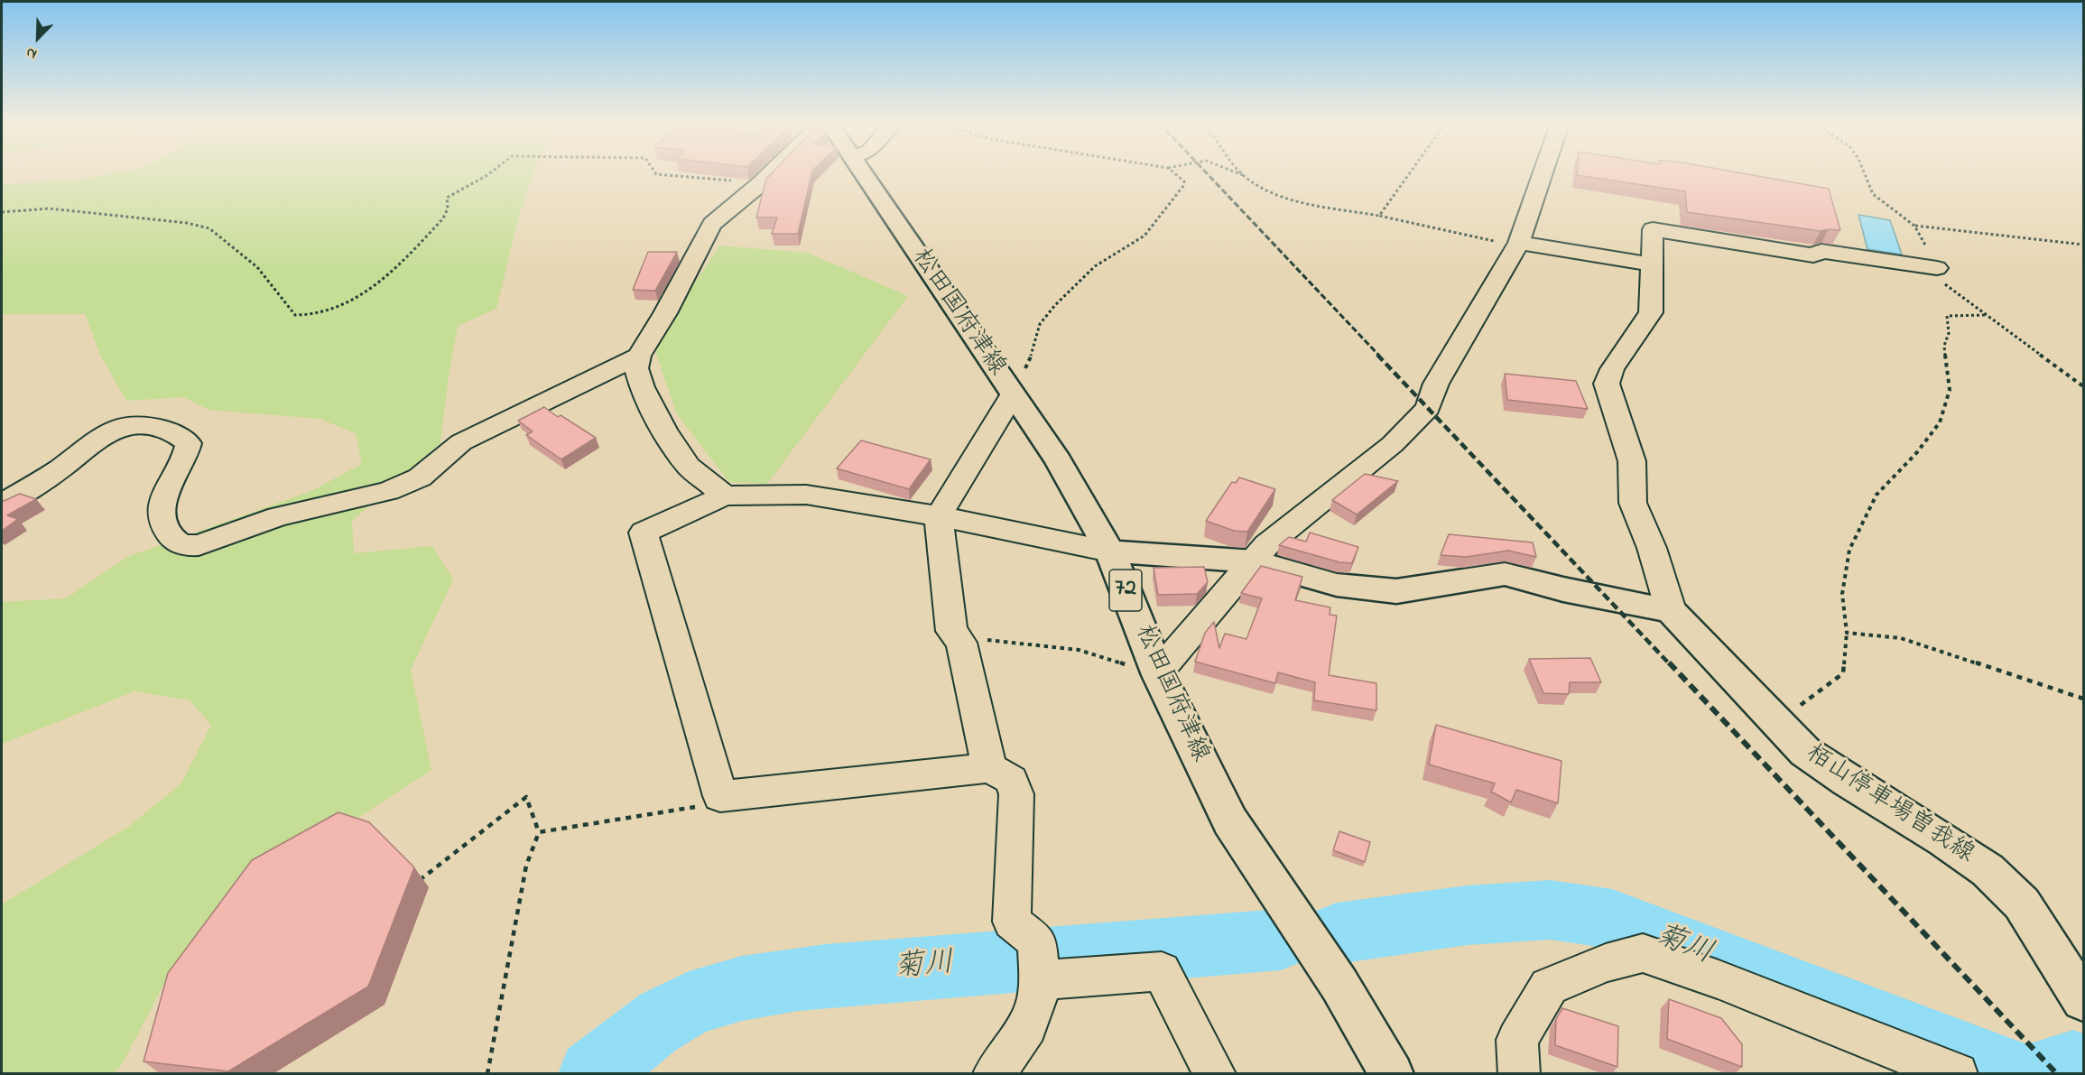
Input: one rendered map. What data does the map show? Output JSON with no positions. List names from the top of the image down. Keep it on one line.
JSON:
{"streets":{"main road":["松田国府津線","72","栢山停車場曽我線"]},"water":["菊川"],"north":"bottom left"}
